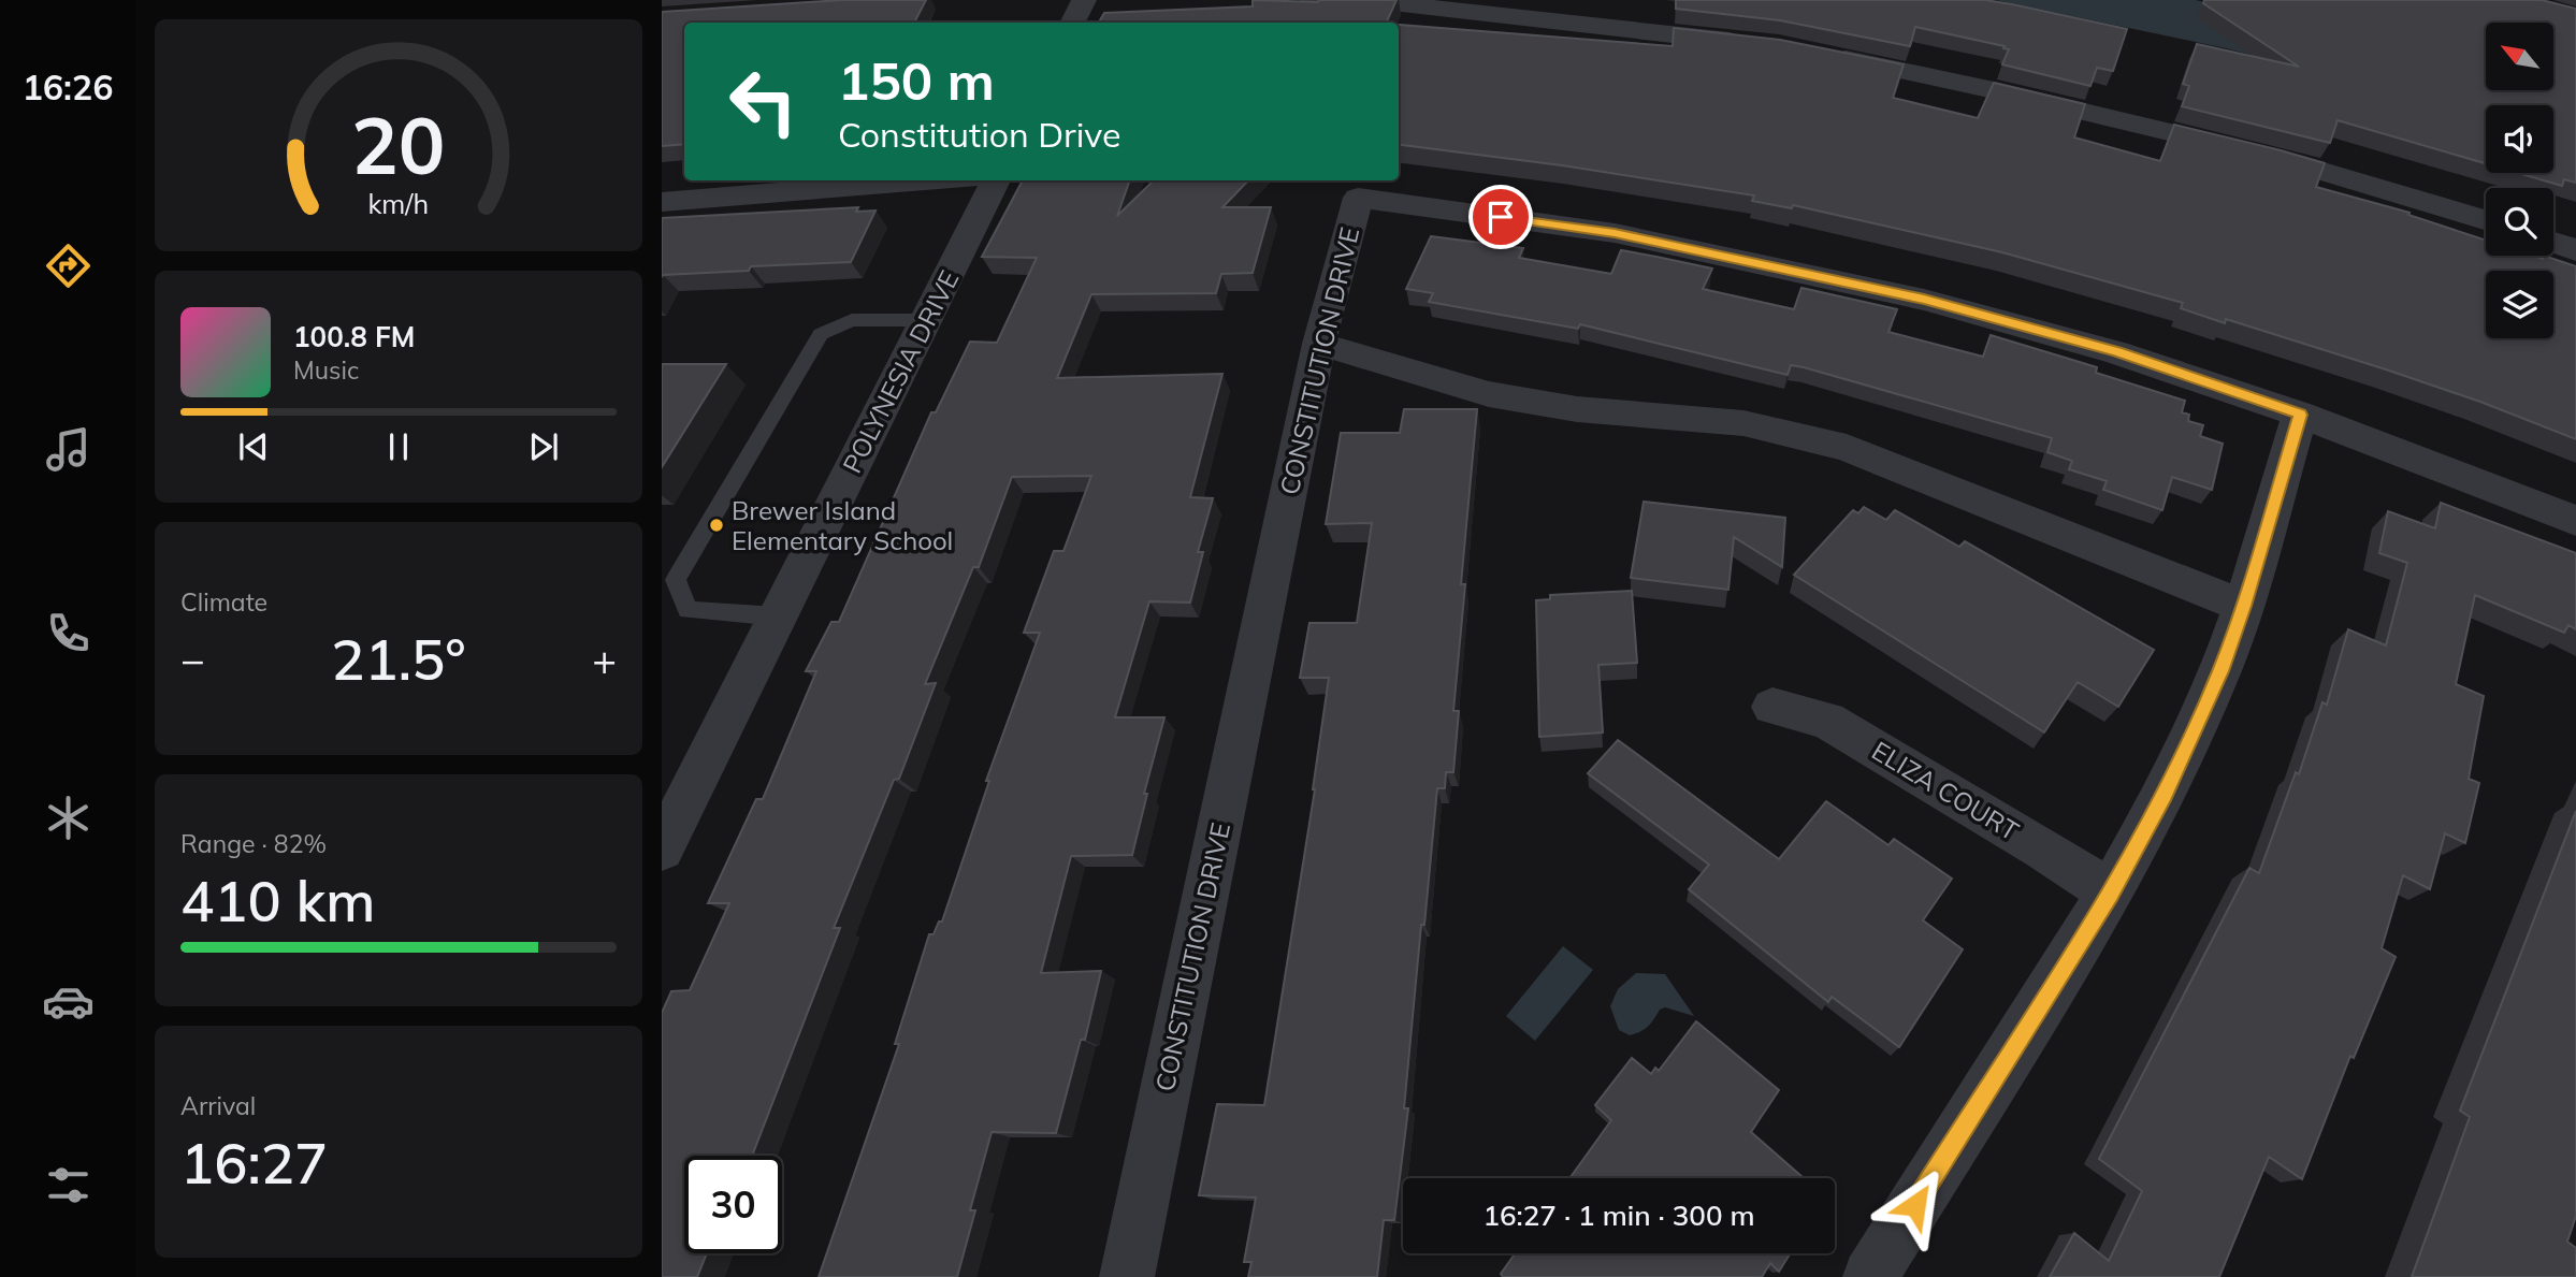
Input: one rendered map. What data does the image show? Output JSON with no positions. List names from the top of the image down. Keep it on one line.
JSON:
{"streets":{"street":["CONSTITUTION DRIVE","POLYNESIA DRIVE","ELIZA COURT"]},"places":["Brewer Island Elementary School"],"north":"top left","page":{"tabs":"16:26","turn":["150 m","Constitution Drive"],"song":["100.8 FM","Music"],"tile":["Climate",["Range · 82%","410 km"],["Arrival","16:27"]],"heat":["−","21.5°","+"],"limit":"30","trip":"16:27 · 1 min · 300 m","gauge":["20","km/h"]}}
